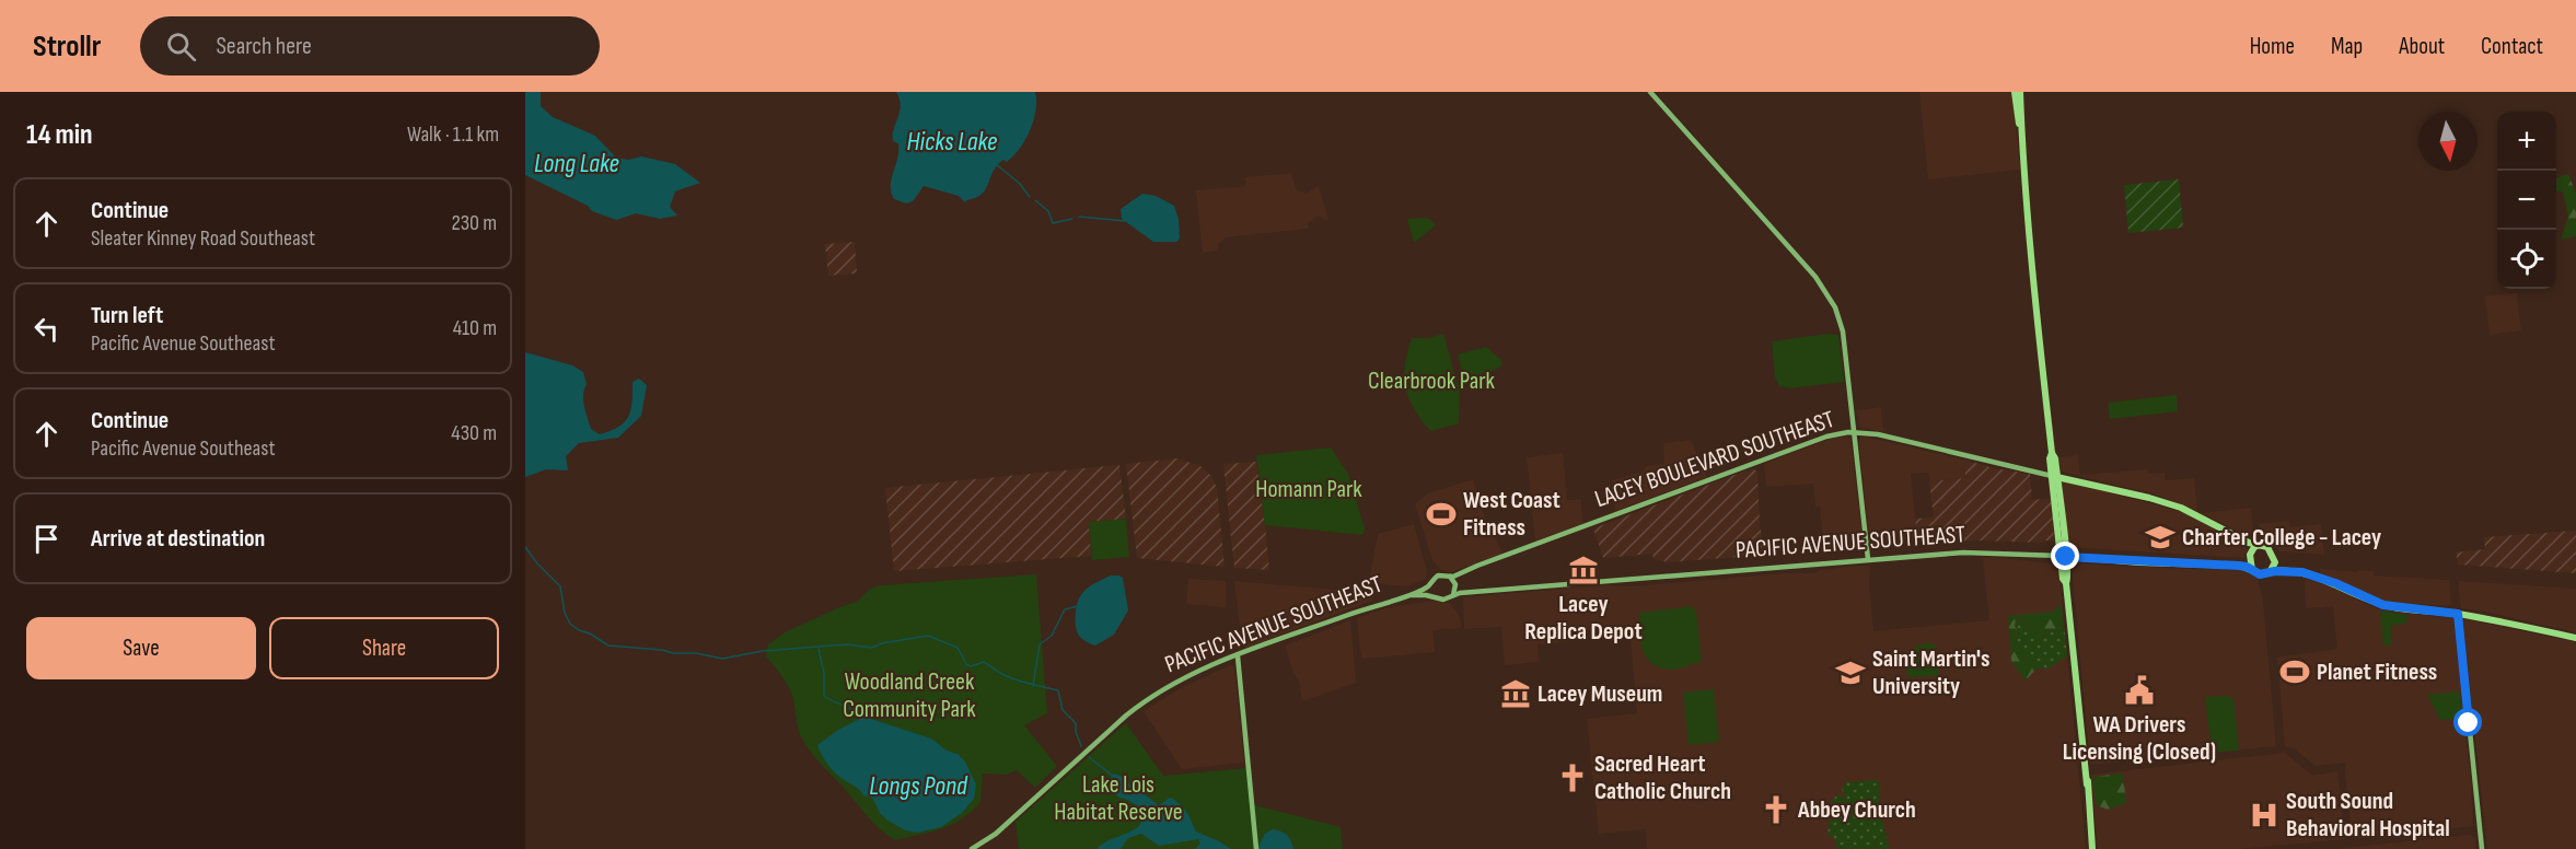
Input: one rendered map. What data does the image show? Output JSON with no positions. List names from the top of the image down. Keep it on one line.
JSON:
{"streets":{"main road":["LACEY BOULEVARD SOUTHEAST","PACIFIC AVENUE SOUTHEAST"]},"crossings":[["LACEY BOULEVARD SOUTHEAST","PACIFIC AVENUE SOUTHEAST"]],"water":["Hicks Lake","Long Lake","Longs Pond"],"parks":["Clearbrook Park","Homann Park","Woodland Creek Community Park","Lake Lois Habitat Reserve"],"places":{"sports":["West Coast Fitness","Planet Fitness"],"school or university":["Charter College - Lacey","Saint Martin's University"],"museum":["Lacey Replica Depot","Lacey Museum"],"public building":["WA Drivers Licensing (Closed)"],"church":["Sacred Heart Catholic Church","Abbey Church"],"hospital":["South Sound Behavioral Hospital"]},"north":"bottom","page":{"header":"Strollr","search":"Search here","nav":["Home","Map","About","Contact"],"heading":["14 min","Walk · 1.1 km"],"map_buttons":["+","−"],"list":[["Continue","Sleater Kinney Road Southeast","230 m"],["Turn left","Pacific Avenue Southeast","410 m"],["Continue","Pacific Avenue Southeast","430 m"],"Arrive at destination"],"buttons":["Save","Share"]}}
